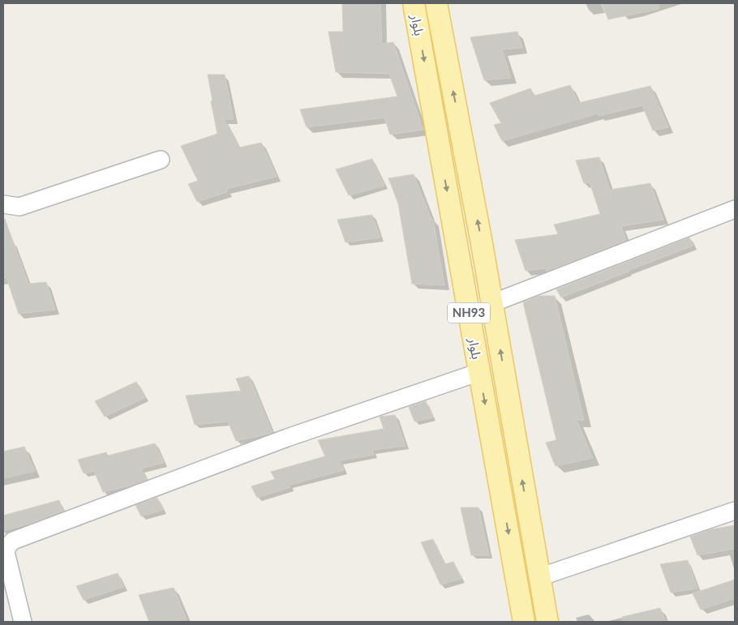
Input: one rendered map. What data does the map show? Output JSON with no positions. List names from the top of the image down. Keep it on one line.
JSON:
{"streets":{"main road":["بلوار","NH93"]}}
